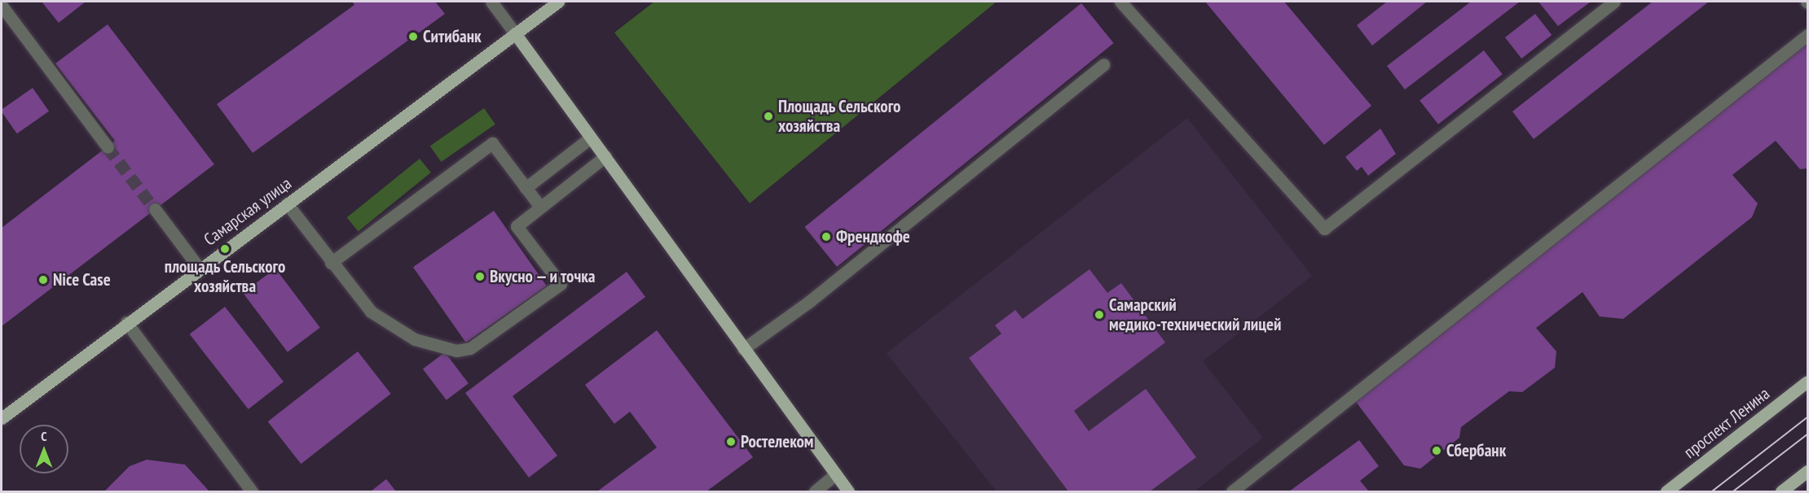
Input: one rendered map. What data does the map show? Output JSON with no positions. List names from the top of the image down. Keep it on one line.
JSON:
{"streets":{"main road":["Самарская улица","проспект Ленина"]},"places":["Ситибанк","Площадь Сельского хозяйства","Френдкофе","площадь Сельского хозяйства","Вкусно — и точка","Nice Case","Самарский медико-технический лицей","Ростелеком","Сбербанк"],"north":"top"}
